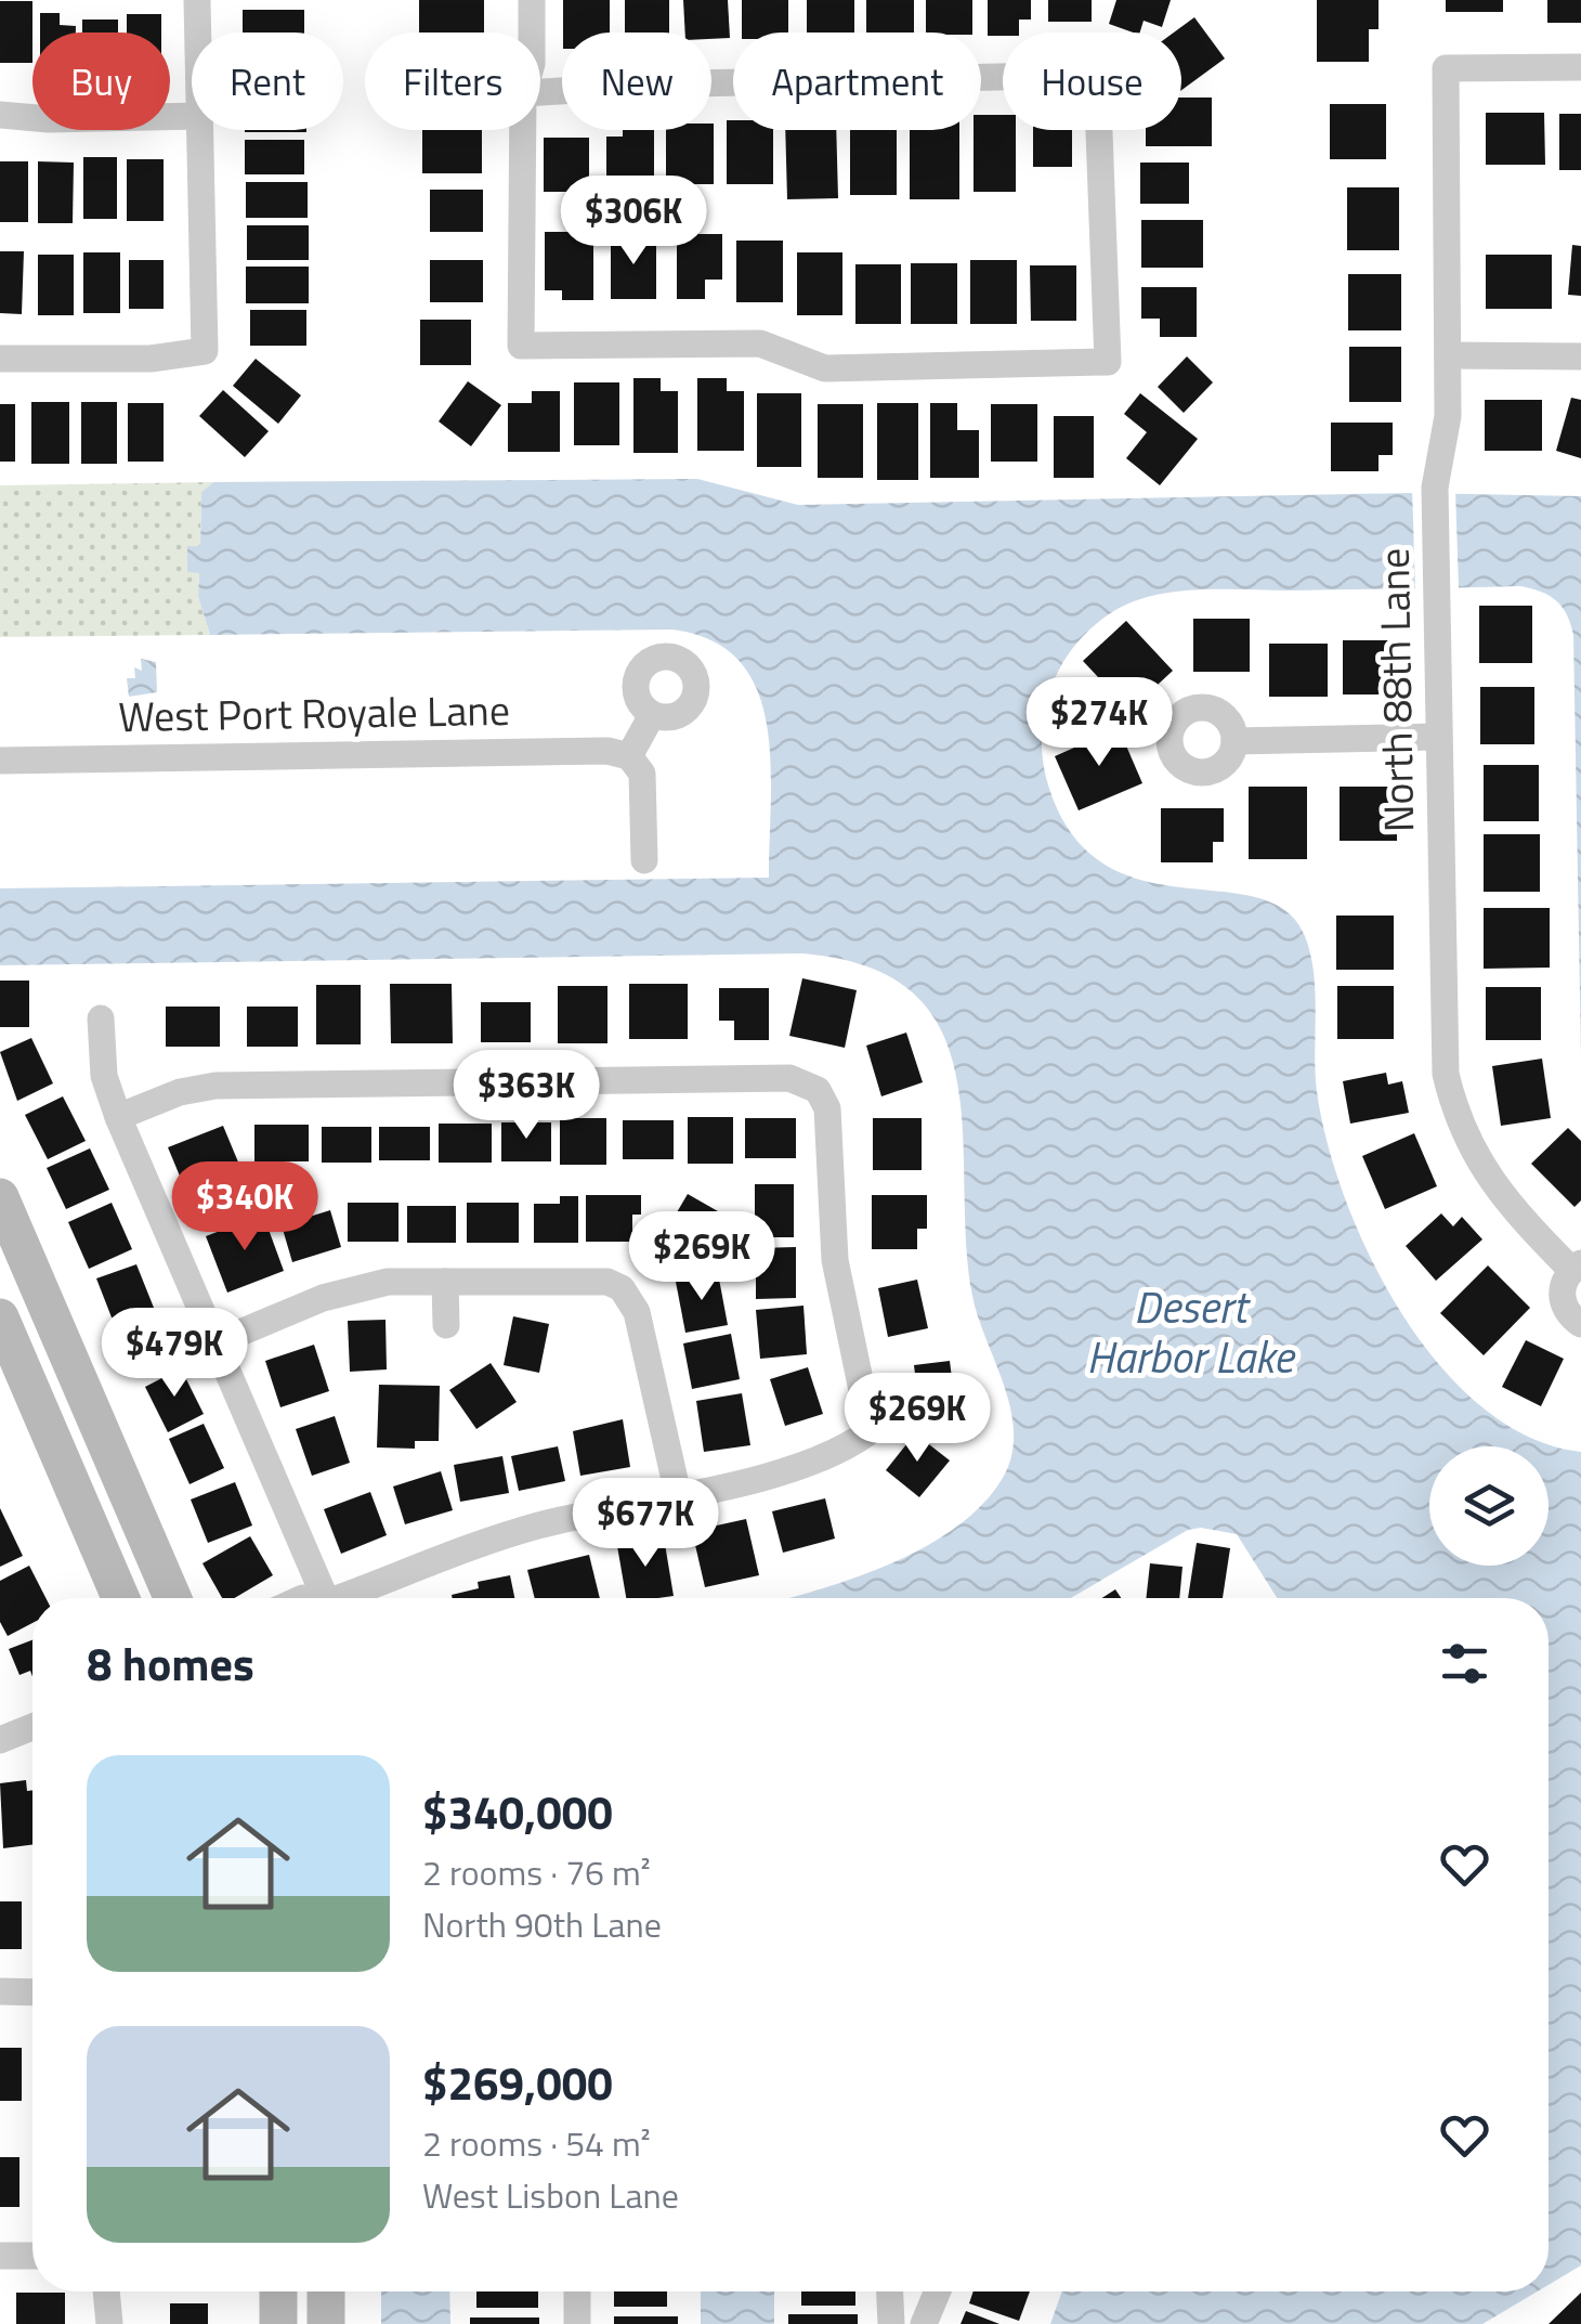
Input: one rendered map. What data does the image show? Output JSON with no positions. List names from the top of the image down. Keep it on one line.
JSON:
{"streets":{"street":["North 88th Lane","West Port Royale Lane"]},"water":["Desert Harbor Lake"],"page":{"chip":["Buy","Rent","Filters","New","Apartment","House"],"price":["$306K","$274K","$363K","$340K","$269K","$479K","$269K","$677K"],"heading":"8 homes","list":[{"name":"$340,000","note":"2 rooms · 76 m² · North 90th Lane"},{"name":"$269,000","note":"2 rooms · 54 m² · West Lisbon Lane"}]}}
